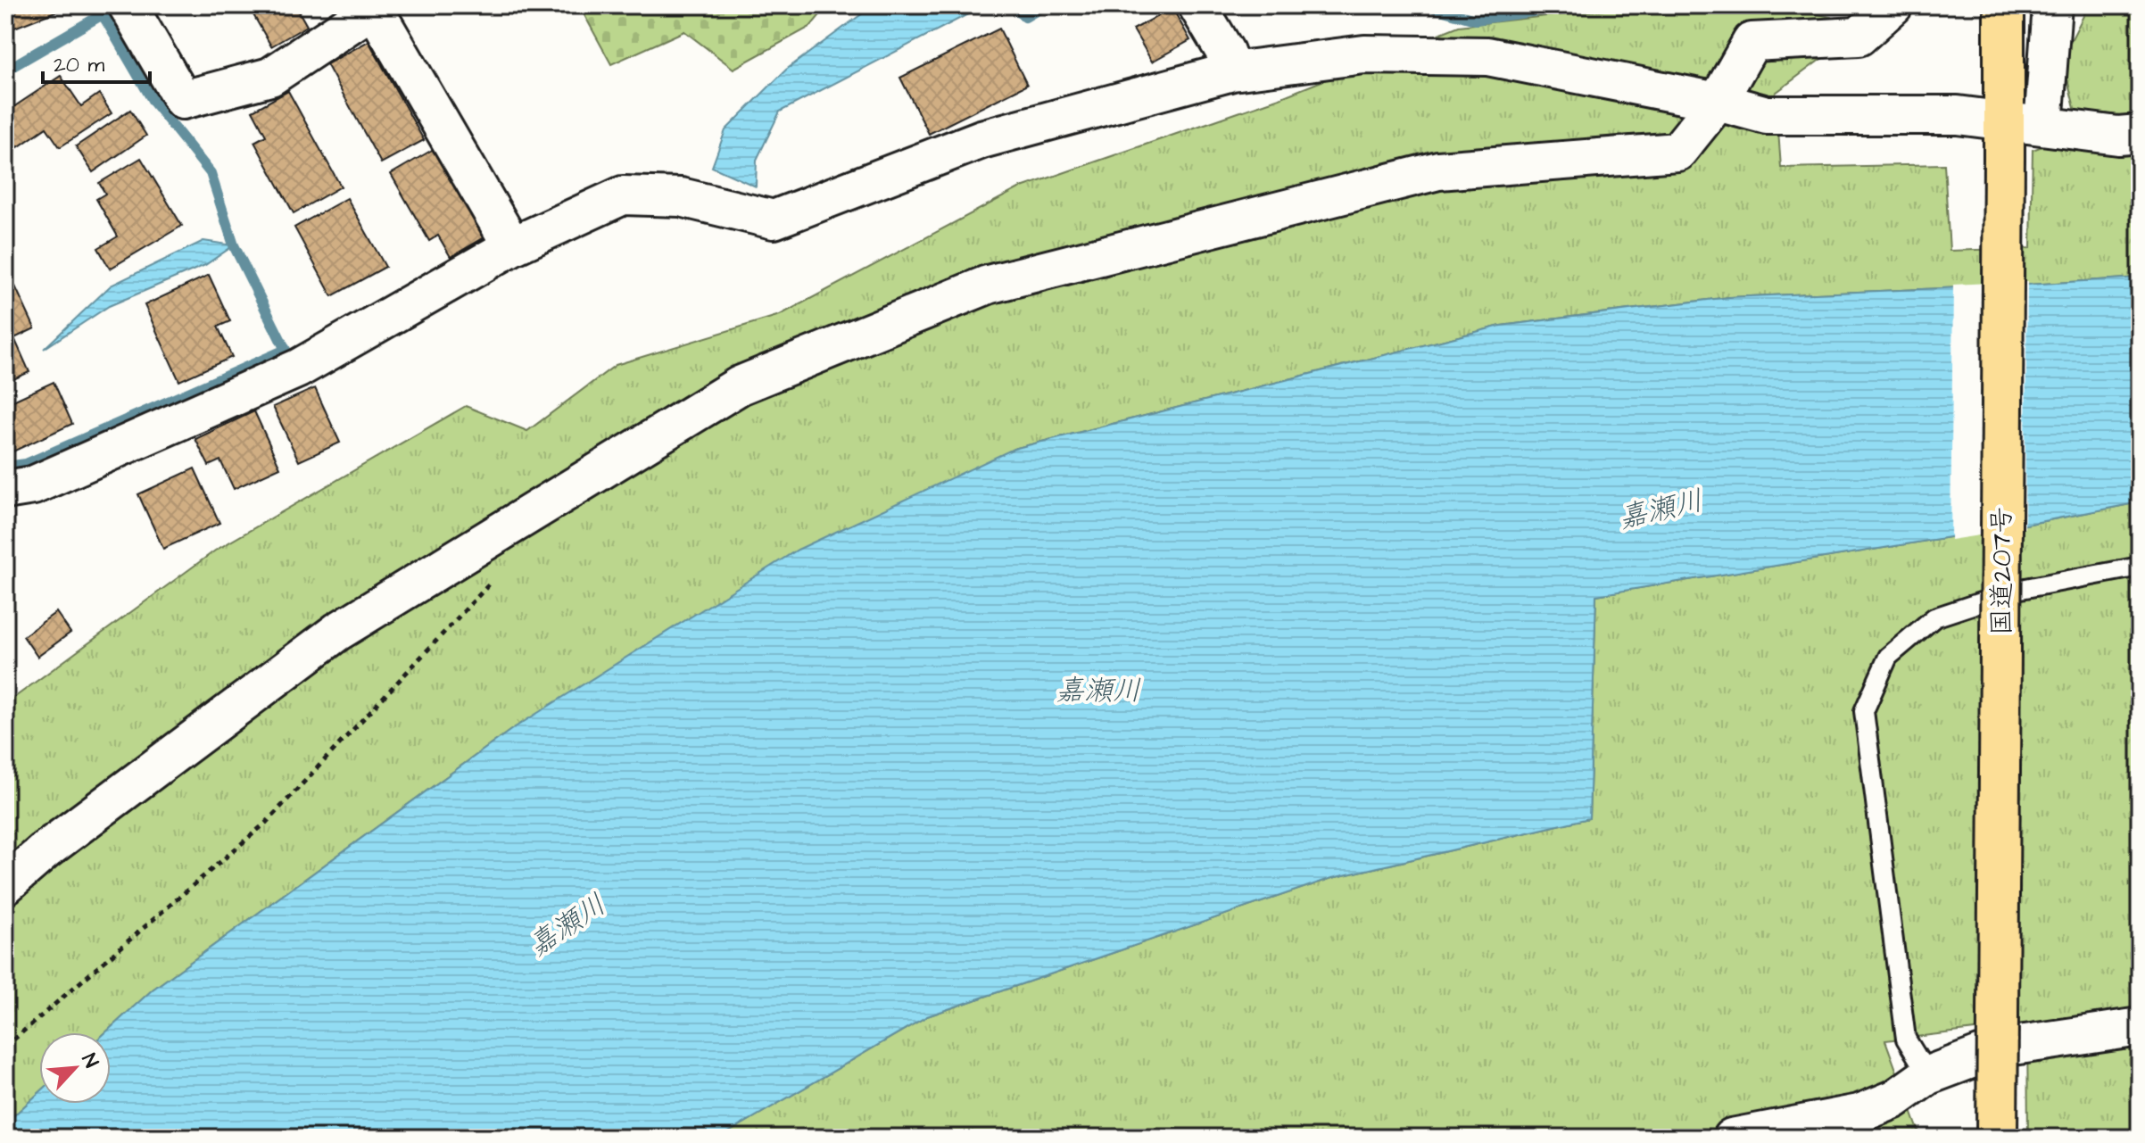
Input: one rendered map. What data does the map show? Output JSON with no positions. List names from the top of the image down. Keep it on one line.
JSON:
{"streets":{"highway":["国道207号"]},"water":["嘉瀬川"],"scale_bar":"20 m","north":"top right"}
